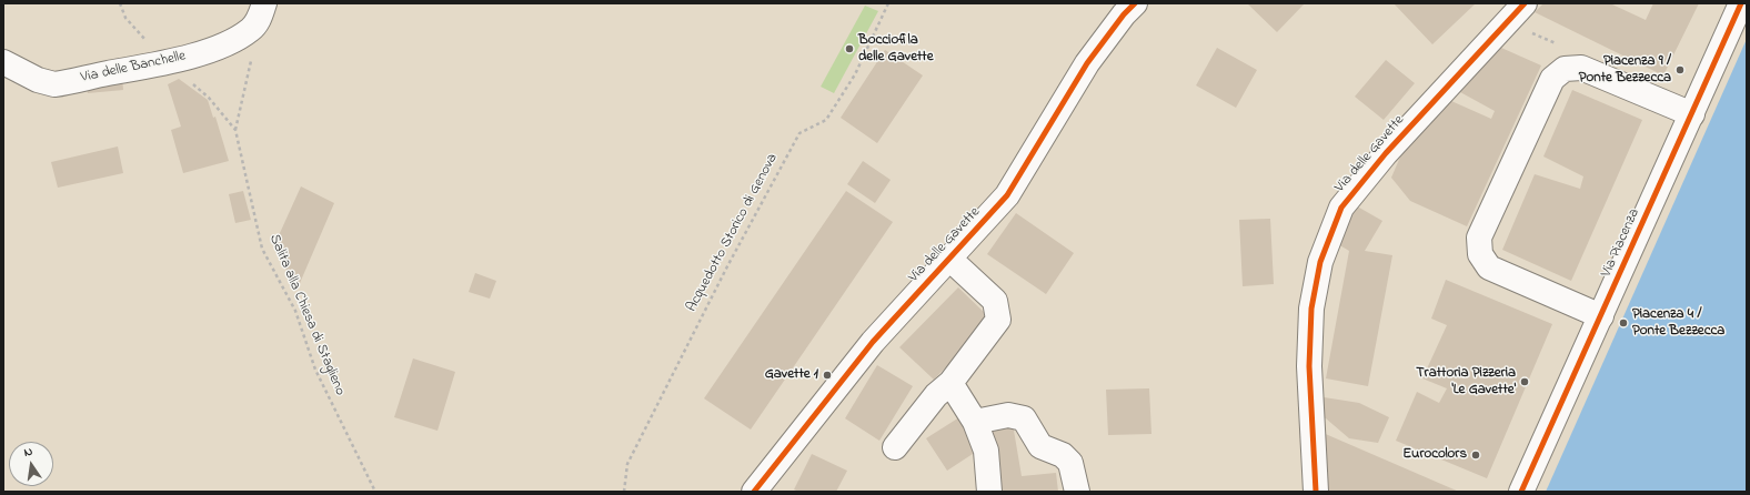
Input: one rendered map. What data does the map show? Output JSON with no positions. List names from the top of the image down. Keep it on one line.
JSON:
{"streets":{"street":["Via delle Banchelle","Via delle Gavette","Via Piacenza"],"path":["Acquedotto Storico di Genova","Salita alla Chiesa di Staglieno"]},"crossings":[["Via delle Banchelle","Salita alla Chiesa di Staglieno"]],"places":["Bocciofila delle Gavette","Piacenza 9 / Ponte Bezzecca","Piacenza 4 / Ponte Bezzecca","Gavette 1","Trattoria Pizzeria 'Le Gavette'","Eurocolors"],"north":"top"}
